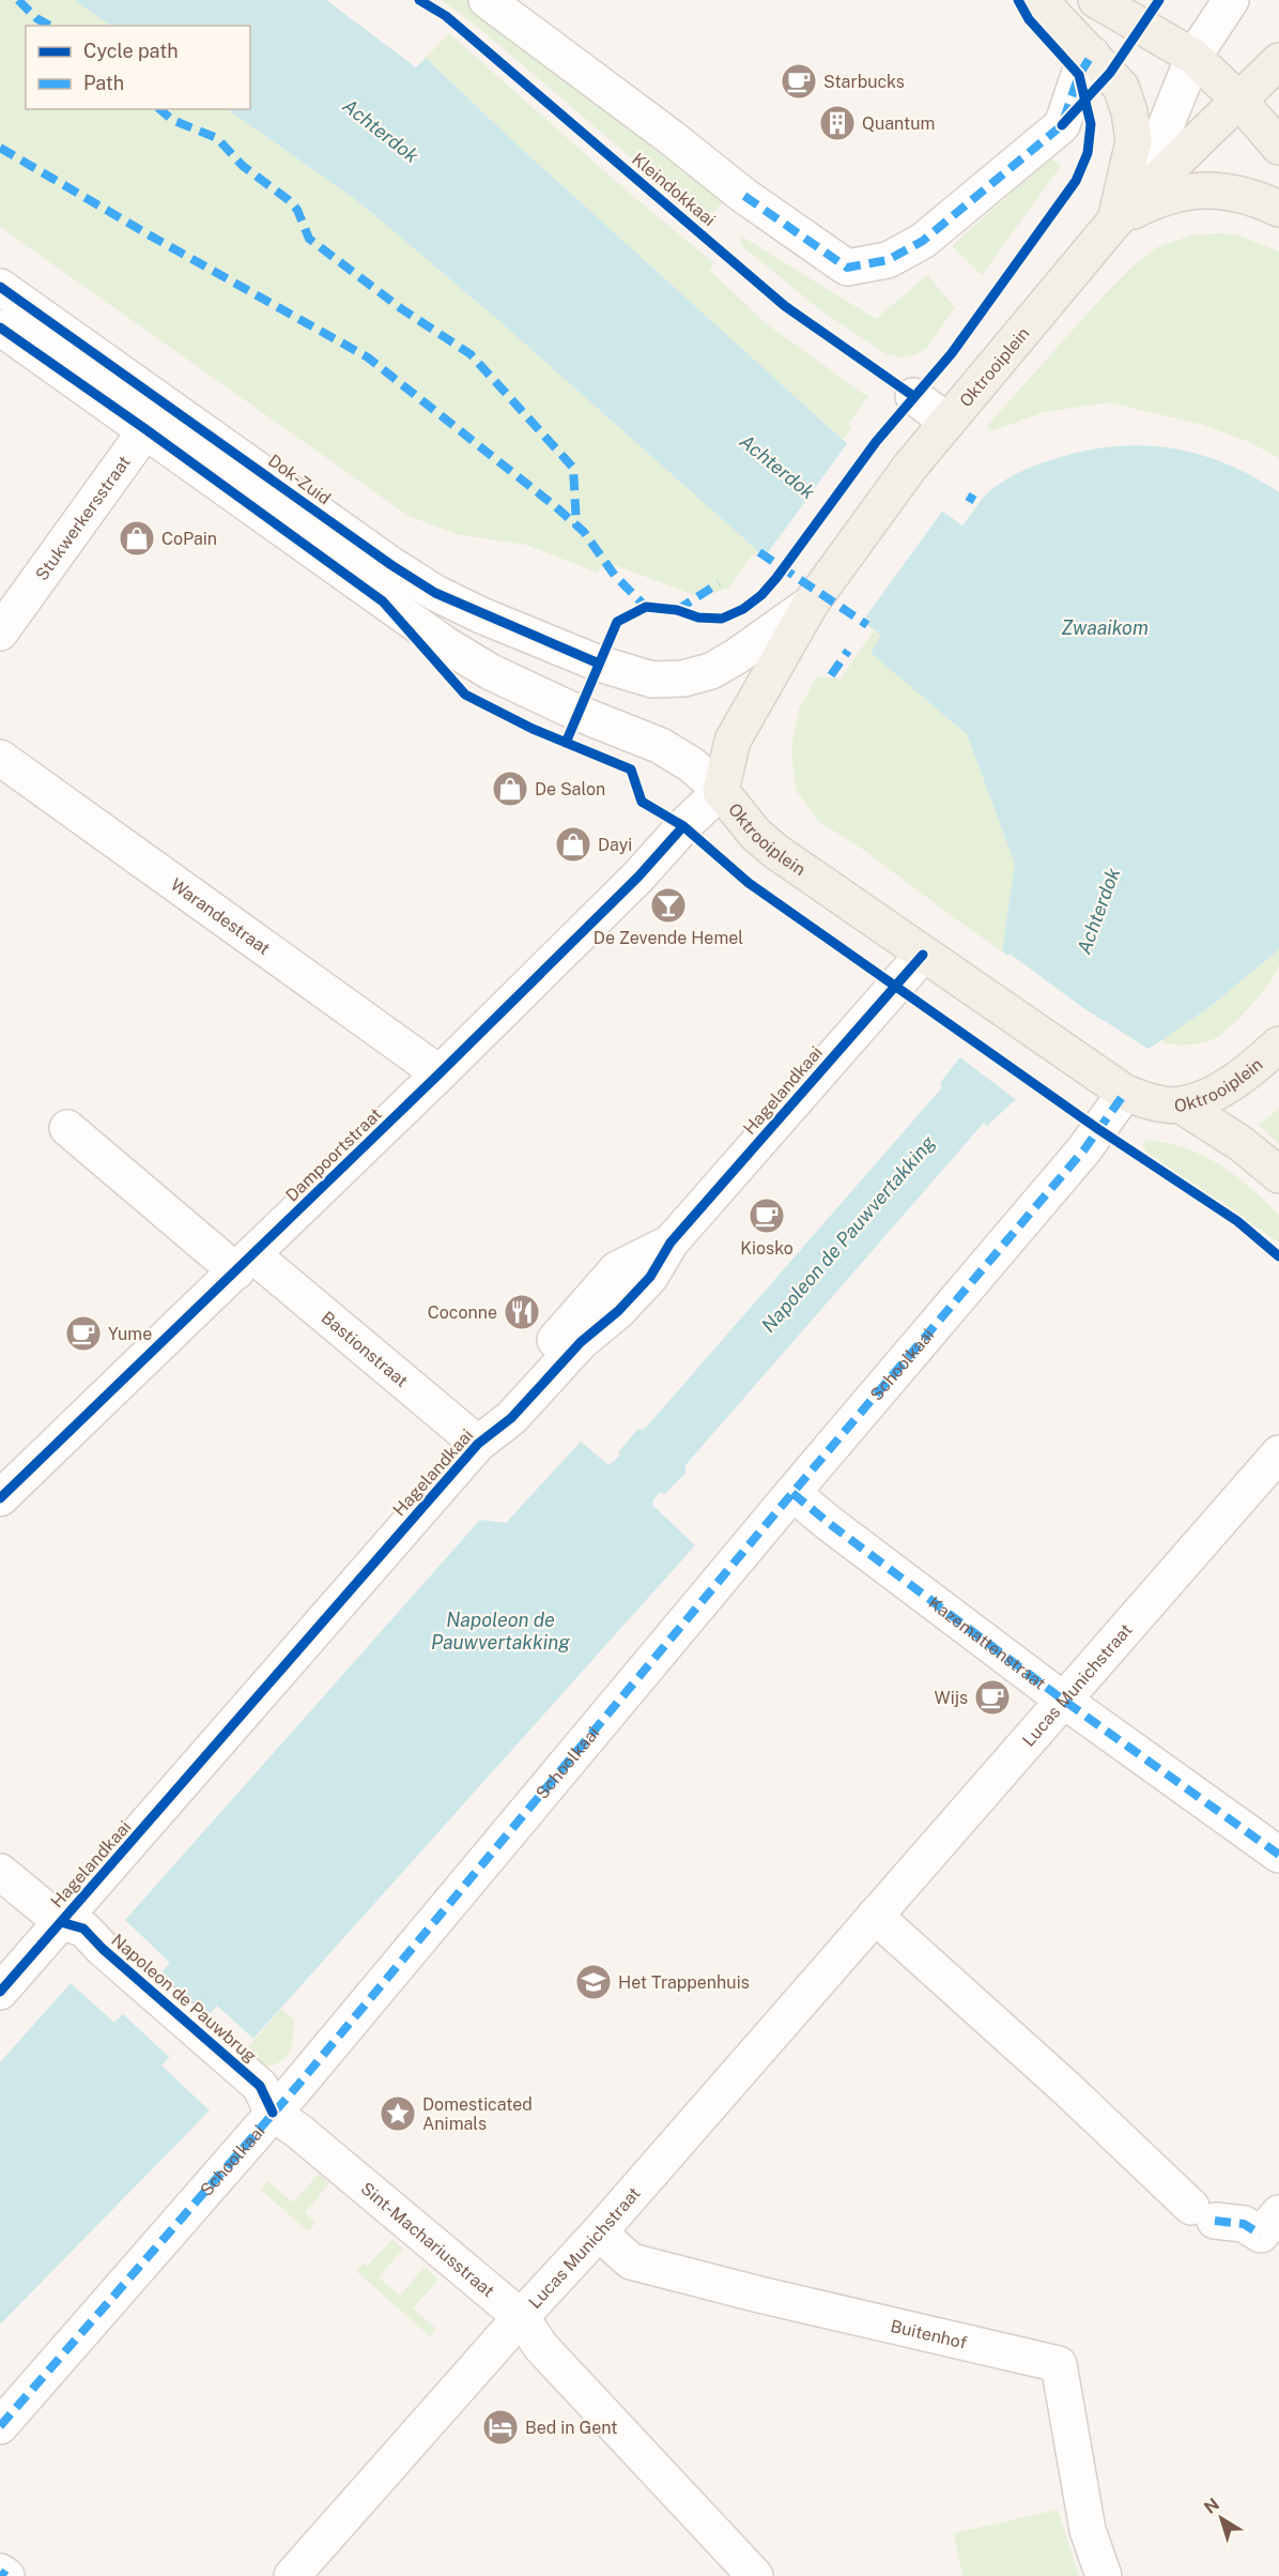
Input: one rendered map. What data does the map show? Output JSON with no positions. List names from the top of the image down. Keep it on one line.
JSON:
{"streets":{"main road":["Oktrooiplein"],"street":["Dok-Zuid","Stukwerkersstraat","Warandestraat","Hagelandkaai","Dampoortstraat","Bastionstraat","Schoolkaai","Kazemattenstraat","Lucas Munichstraat","Napoleon de Pauwbrug","Sint-Machariusstraat","Buitenhof"],"cycle path":["Kleindokkaai"]},"crossings":[["Oktrooiplein","Dok-Zuid"],["Oktrooiplein","Hagelandkaai"],["Oktrooiplein","Dampoortstraat"],["Oktrooiplein","Schoolkaai"],["Dok-Zuid","Stukwerkersstraat"],["Dok-Zuid","Dampoortstraat"],["Warandestraat","Dampoortstraat"],["Hagelandkaai","Bastionstraat"],["Hagelandkaai","Napoleon de Pauwbrug"],["Dampoortstraat","Bastionstraat"],["Schoolkaai","Kazemattenstraat"],["Schoolkaai","Napoleon de Pauwbrug"],["Schoolkaai","Sint-Machariusstraat"],["Kazemattenstraat","Lucas Munichstraat"],["Lucas Munichstraat","Sint-Machariusstraat"],["Lucas Munichstraat","Buitenhof"],["Napoleon de Pauwbrug","Sint-Machariusstraat"]],"water":["Achterdok","Zwaaikom","Napoleon de Pauwvertakking"],"places":{"cafe":["Starbucks","Kiosko","Yume","Wijs"],"building":["Quantum"],"shop":["CoPain","De Salon","Dayi"],"bar":["De Zevende Hemel"],"restaurant":["Coconne"],"school or university":["Het Trappenhuis"],"place":["Domesticated Animals"],"hotel":["Bed in Gent"]},"legend":["Cycle path","Path"],"north":"top left"}
